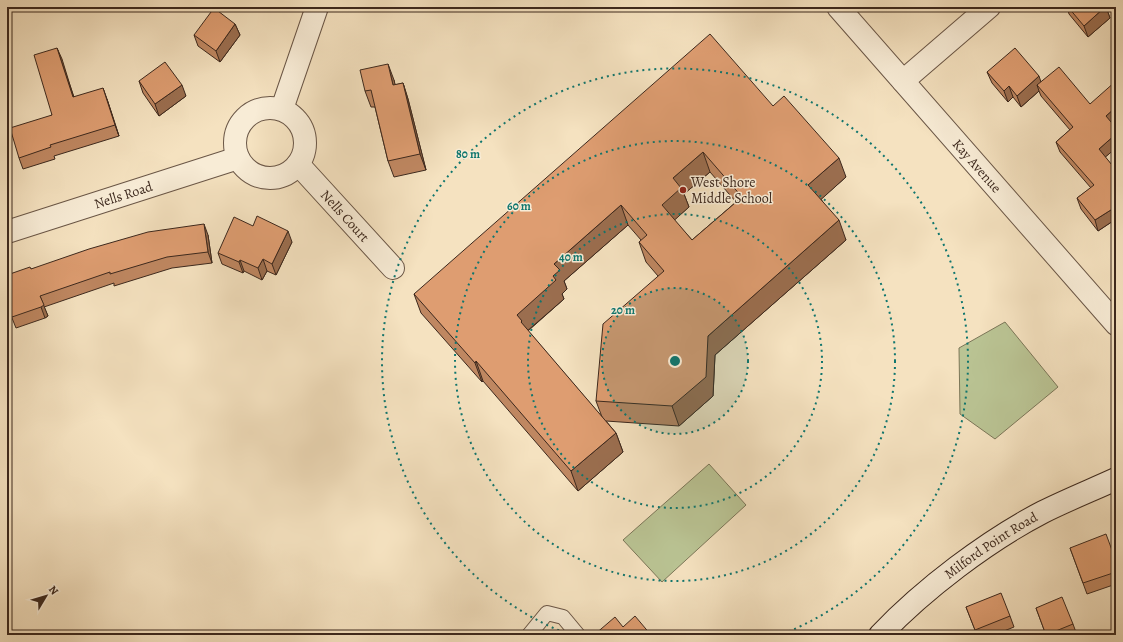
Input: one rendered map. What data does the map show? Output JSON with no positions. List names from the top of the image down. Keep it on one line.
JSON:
{"streets":{"street":["Kay Avenue","Nells Road","Nells Court","Milford Point Road"]},"crossings":[["Nells Road","Nells Court"]],"places":["West Shore Middle School"],"north":"top right","rings":["80 m","60 m","40 m","20 m"]}
